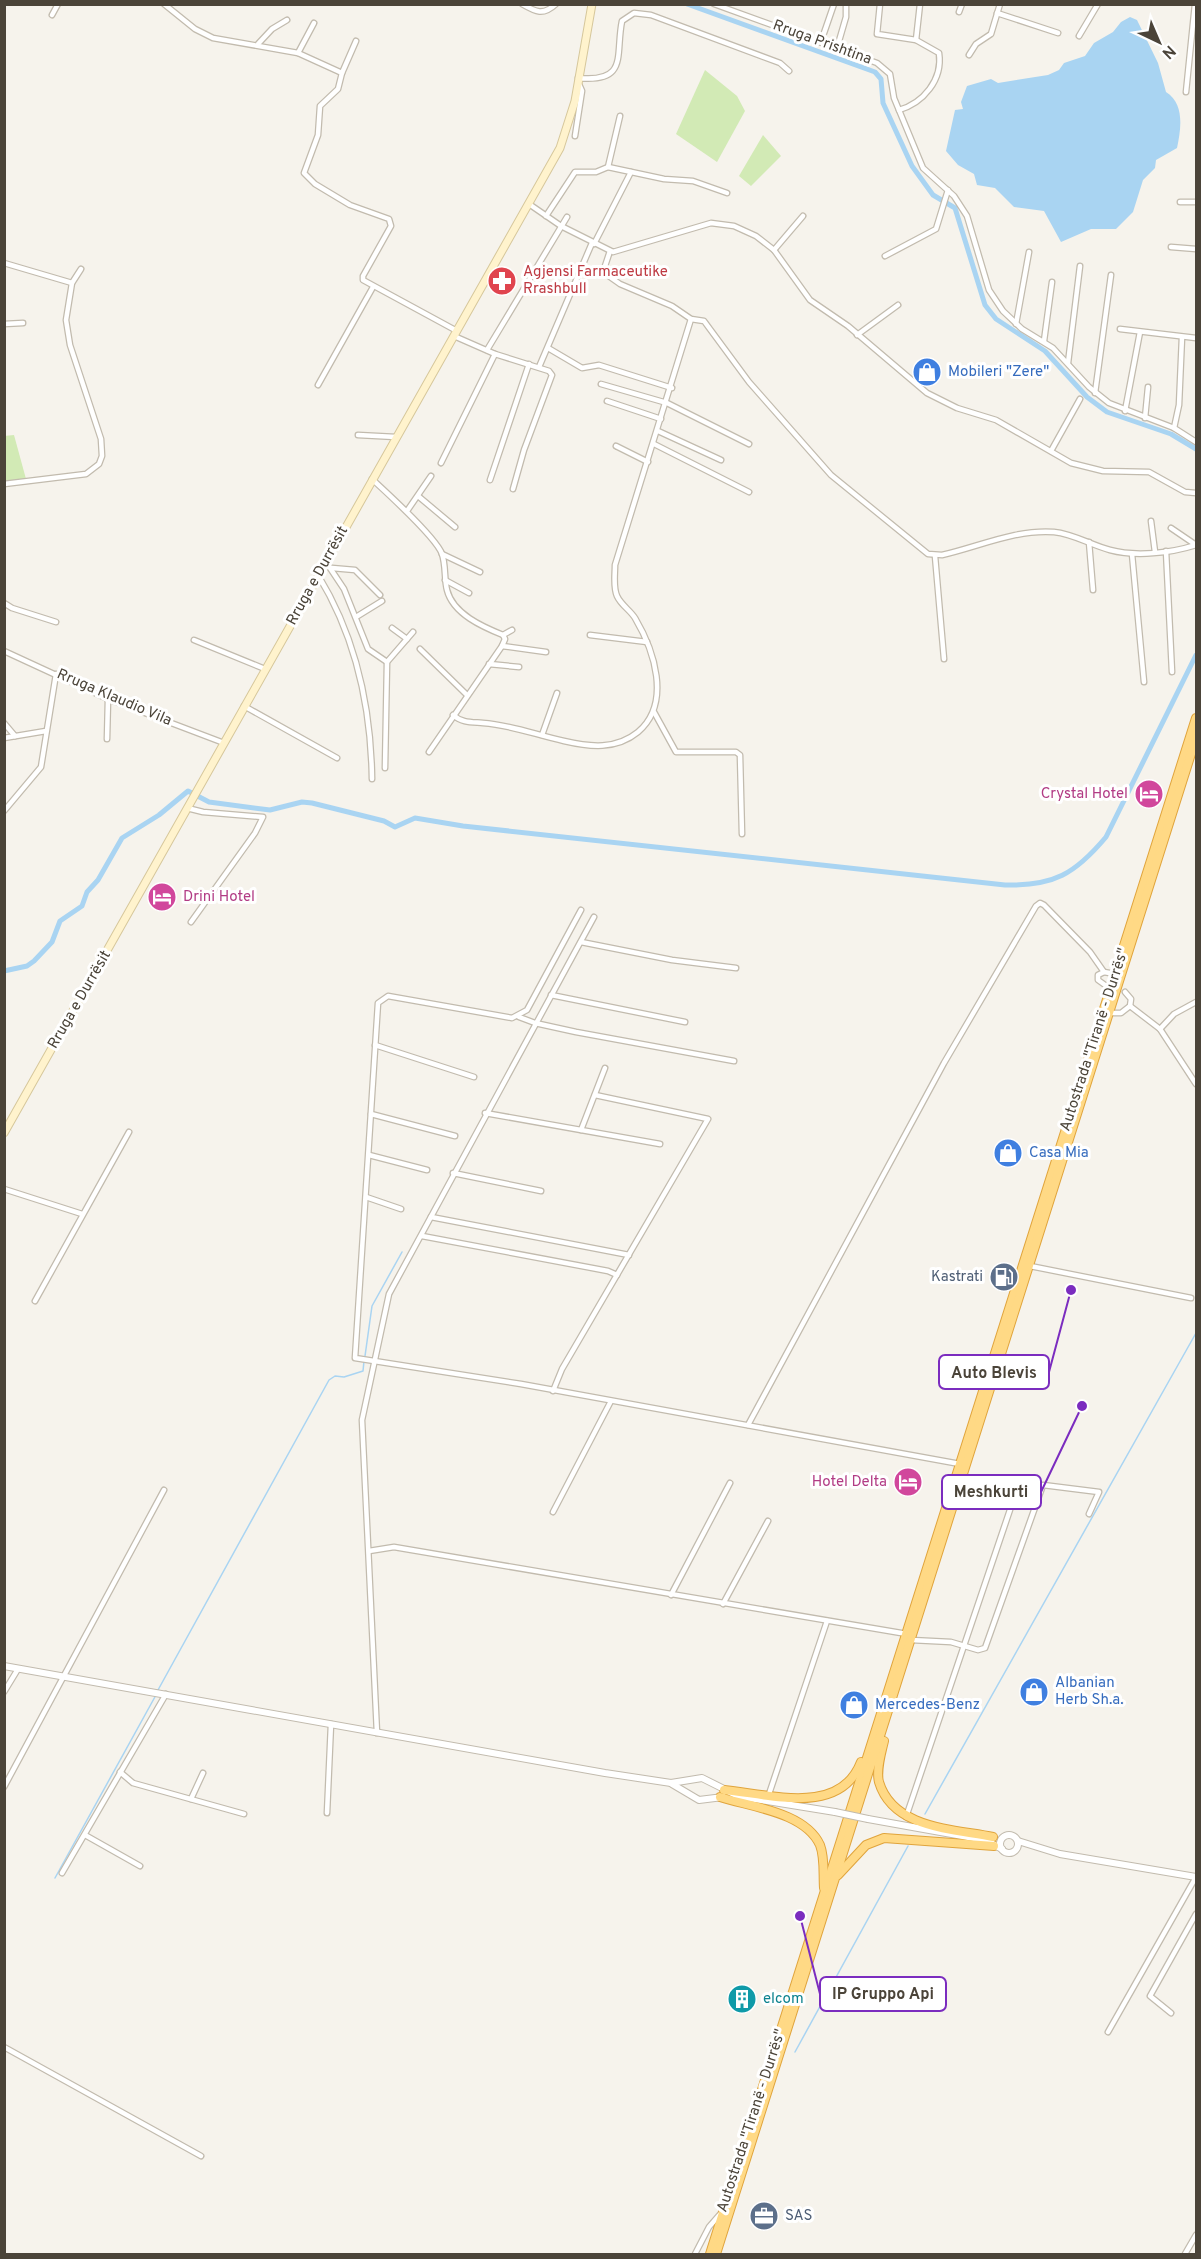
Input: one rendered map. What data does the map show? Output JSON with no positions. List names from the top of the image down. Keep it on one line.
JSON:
{"streets":{"highway":["Autostrada \"Tiranë - Durrës\""],"main road":["Rruga e Durrësit"],"street":["Rruga Prishtina","Rruga Klaudio Vila"]},"crossings":[["Rruga e Durrësit","Rruga Klaudio Vila"]],"places":{"pharmacy":["Agjensi Farmaceutike Rrashbull"],"shop":["Mobileri \"Zere\"","Casa Mia","Albanian Herb Sh.a.","Mercedes-Benz"],"hotel":["Crystal Hotel","Drini Hotel","Hotel Delta"],"fuel station":["Kastrati"],"other":["Auto Blevis","Meshkurti","IP Gruppo Api"],"building":["elcom"],"office":["SAS"]},"north":"bottom right"}
